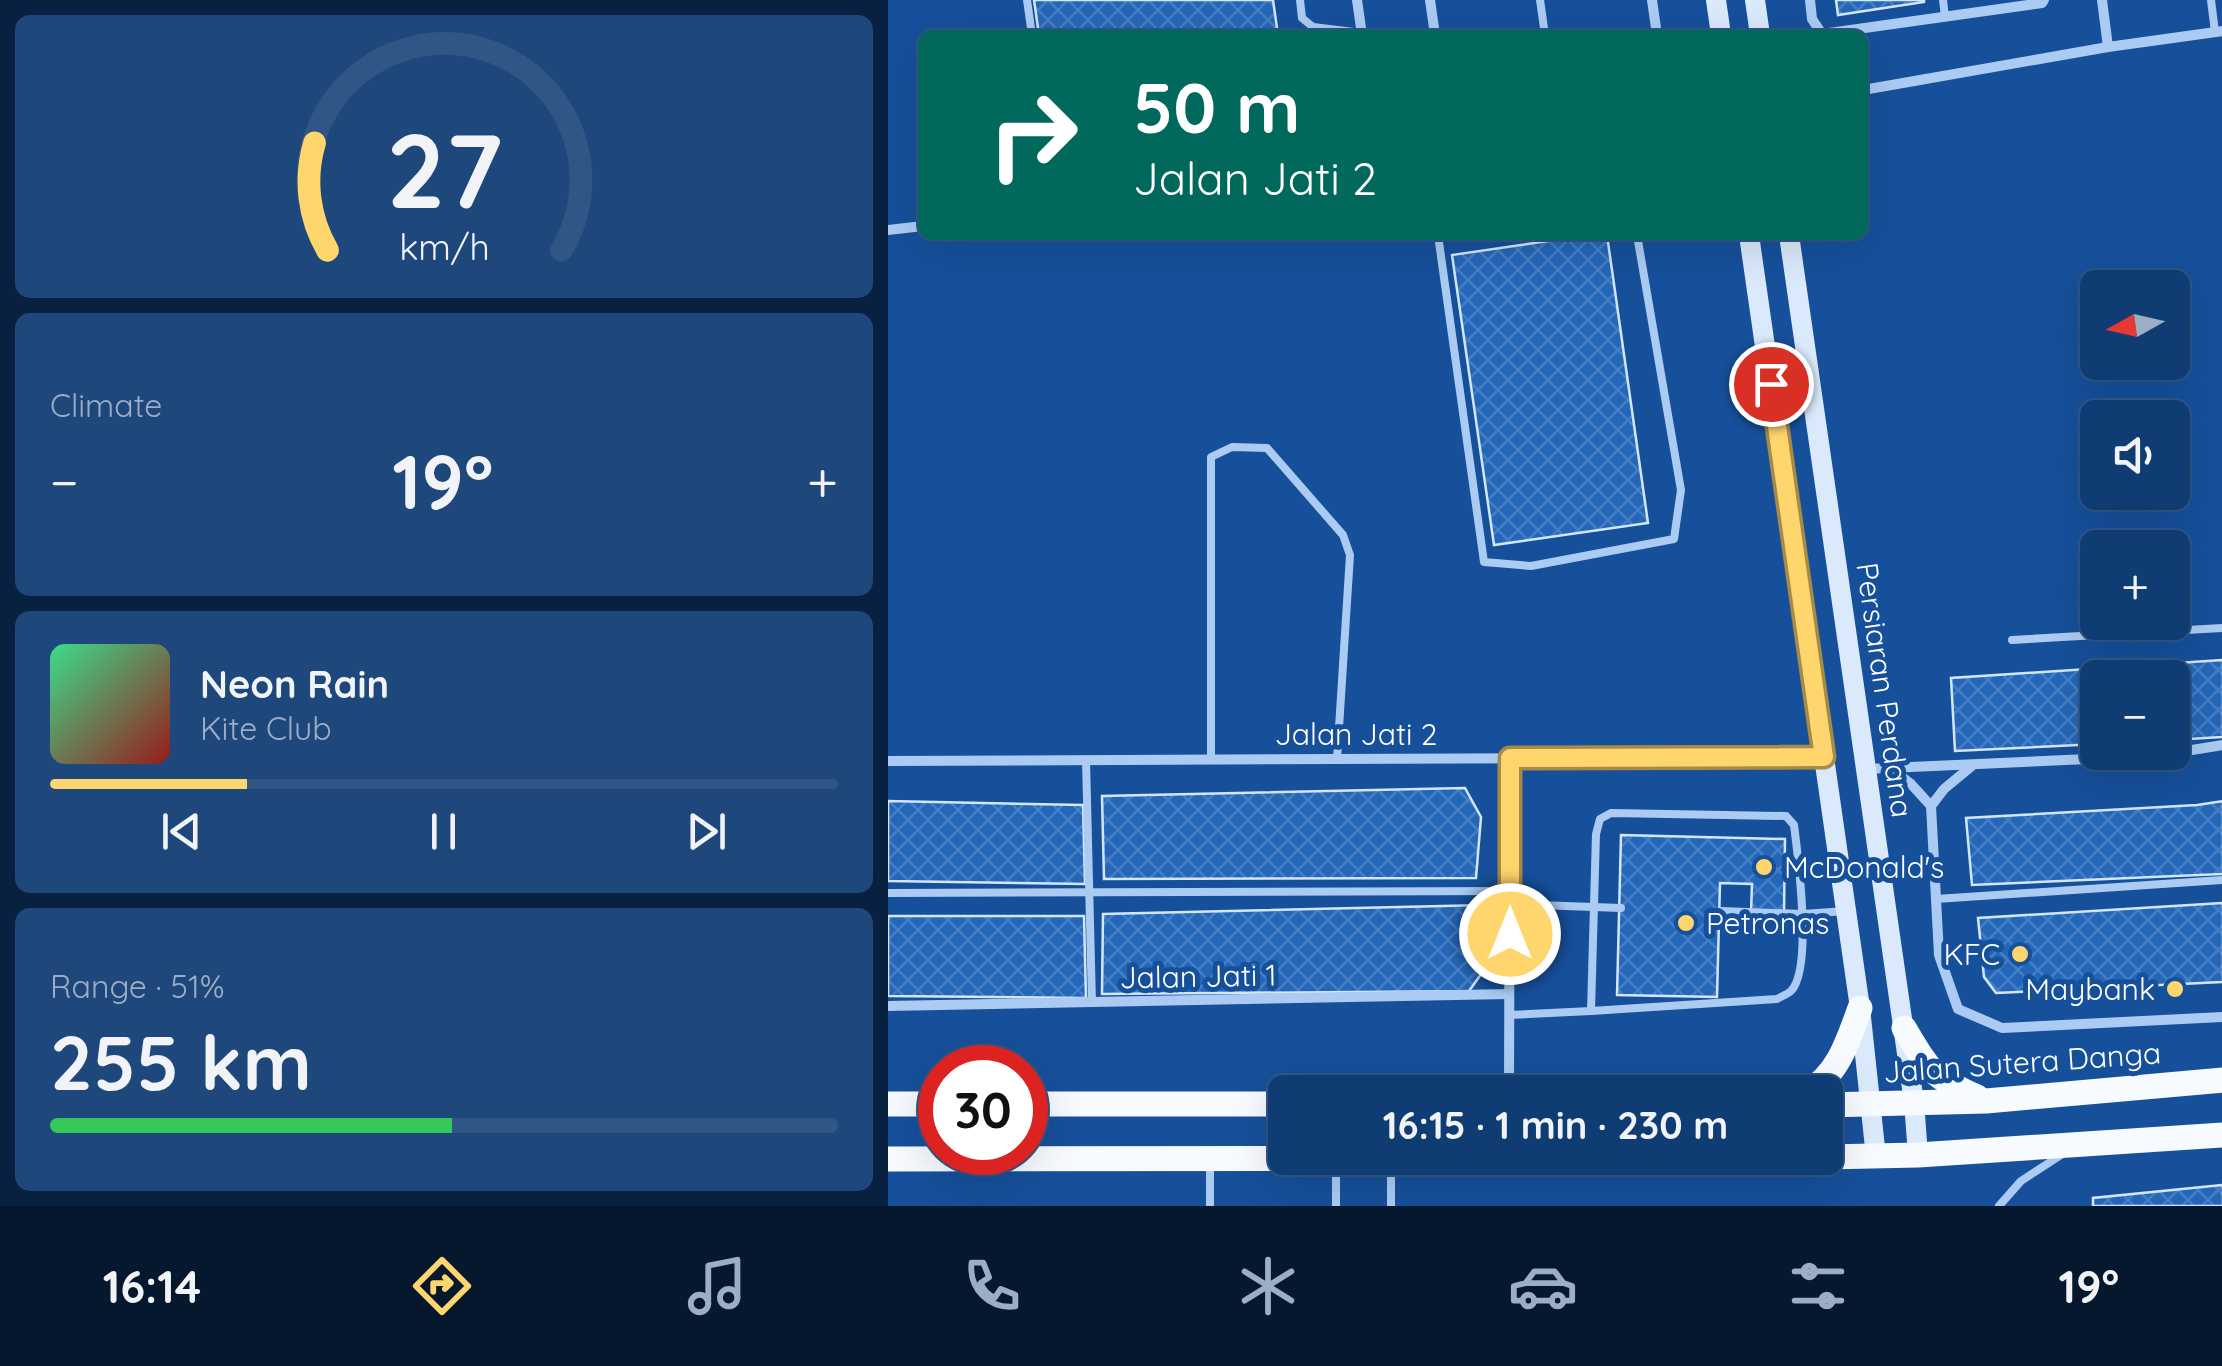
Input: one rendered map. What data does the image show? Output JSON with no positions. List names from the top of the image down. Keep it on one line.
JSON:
{"streets":{"main road":["Persiaran Perdana","Jalan Sutera Danga"],"street":["Jalan Jati 2","Jalan Jati 1"]},"crossings":[["Persiaran Perdana","Jalan Sutera Danga"]],"places":["McDonald's","Petronas","KFC","Maybank"],"north":"left","page":{"turn":["50 m","Jalan Jati 2"],"map_buttons":["+","−"],"tile":["Climate",["Range · 51%","255 km"]],"heat":["−","19°","+"],"song":["Neon Rain","Kite Club"],"limit":"30","trip":"16:15 · 1 min · 230 m","tabs":["16:14","19°"],"gauge":["27","km/h"]}}
